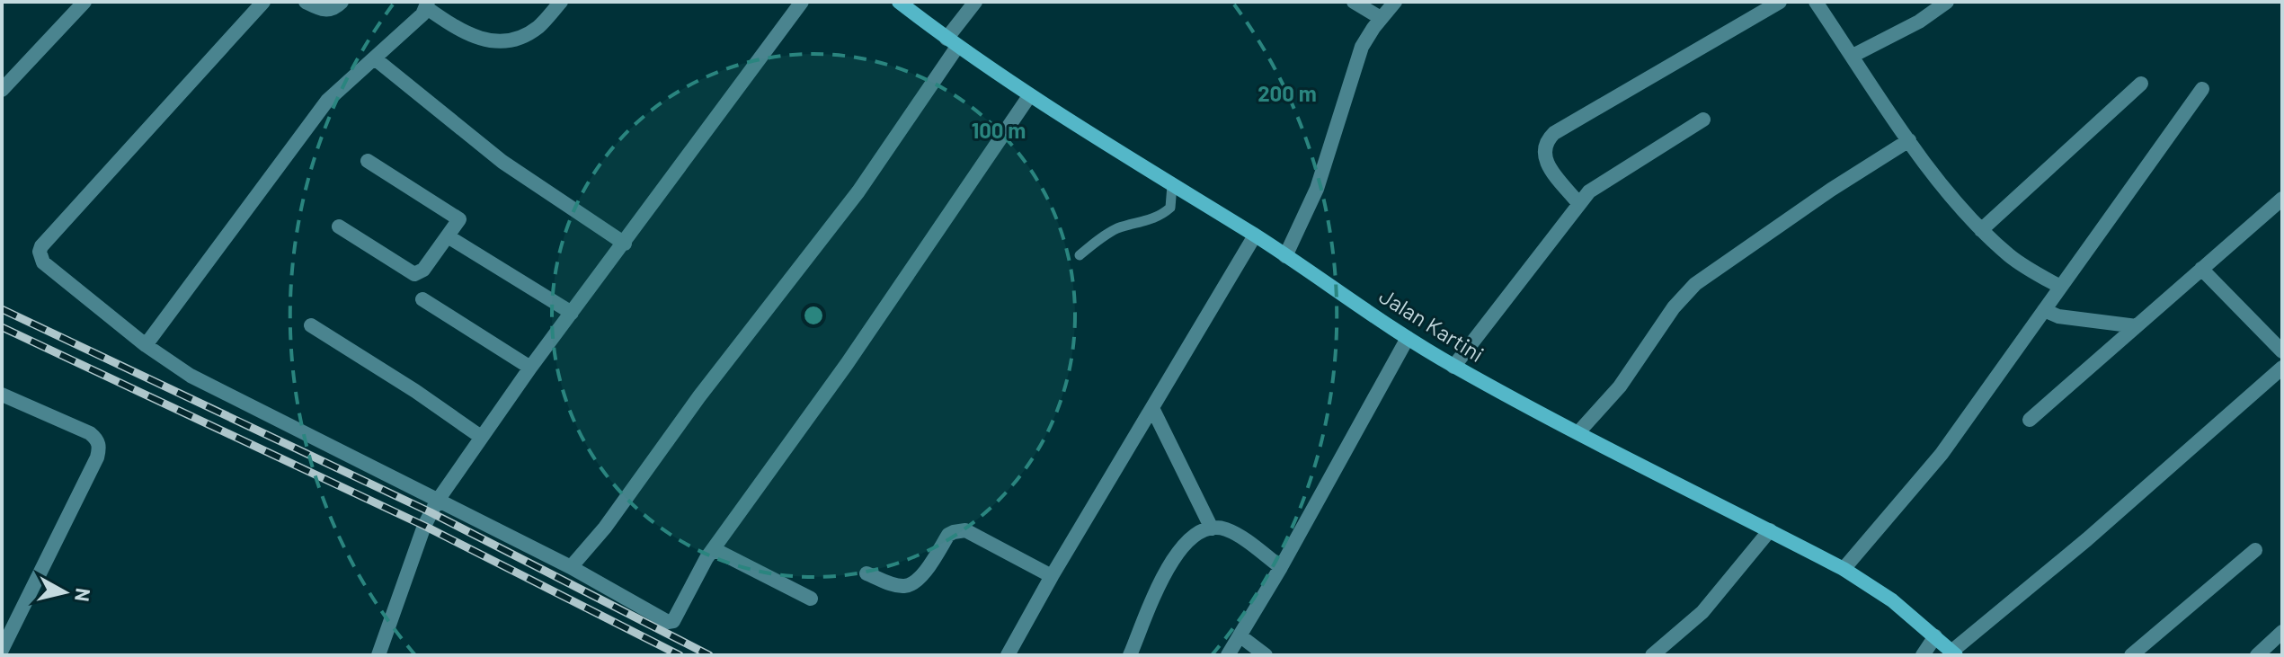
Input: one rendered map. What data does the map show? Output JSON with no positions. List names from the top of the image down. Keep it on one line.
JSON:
{"streets":{"street":["Jalan Kartini"]},"north":"right","rings":["200 m","100 m"]}
